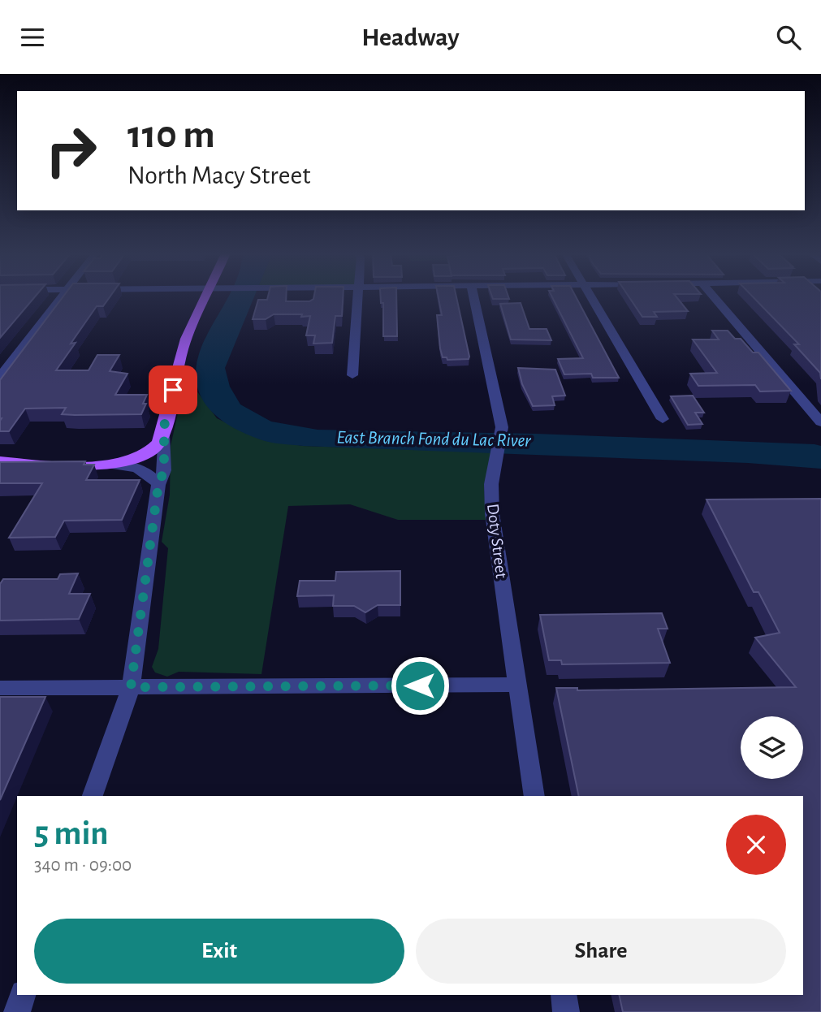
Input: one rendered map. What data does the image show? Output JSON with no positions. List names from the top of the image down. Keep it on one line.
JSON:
{"streets":{"street":["Doty Street"]},"water":["East Branch Fond du Lac River"],"page":{"header":"Headway","turn":["110 m","North Macy Street"],"heading":["5 min","340 m · 09:00"],"buttons":["Exit","Share"]}}
